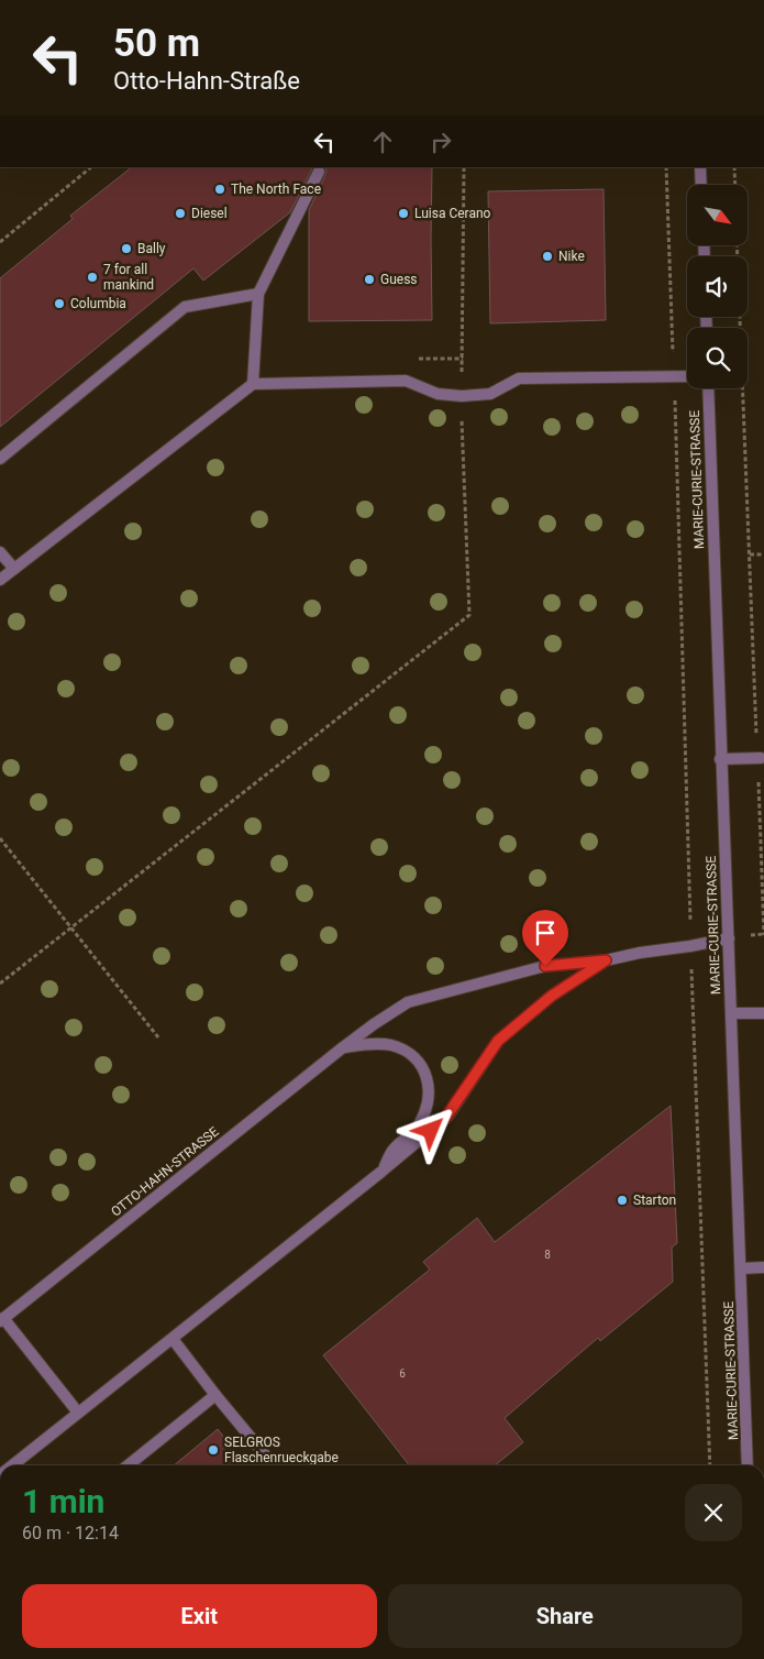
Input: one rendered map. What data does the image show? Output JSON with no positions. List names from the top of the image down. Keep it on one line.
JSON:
{"streets":{"street":["MARIE-CURIE-STRASSE","OTTO-HAHN-STRASSE"]},"crossings":[["MARIE-CURIE-STRASSE","OTTO-HAHN-STRASSE"]],"places":["The North Face","Diesel","Luisa Cerano","Bally","Nike","7 for all mankind","Guess","Columbia","Starton","SELGROS Flaschenrueckgabe"],"house_numbers":["8","6"],"north":"bottom right","page":{"turn":["50 m","Otto-Hahn-Straße"],"heading":["1 min","60 m · 12:14"],"buttons":["Exit","Share"]}}
